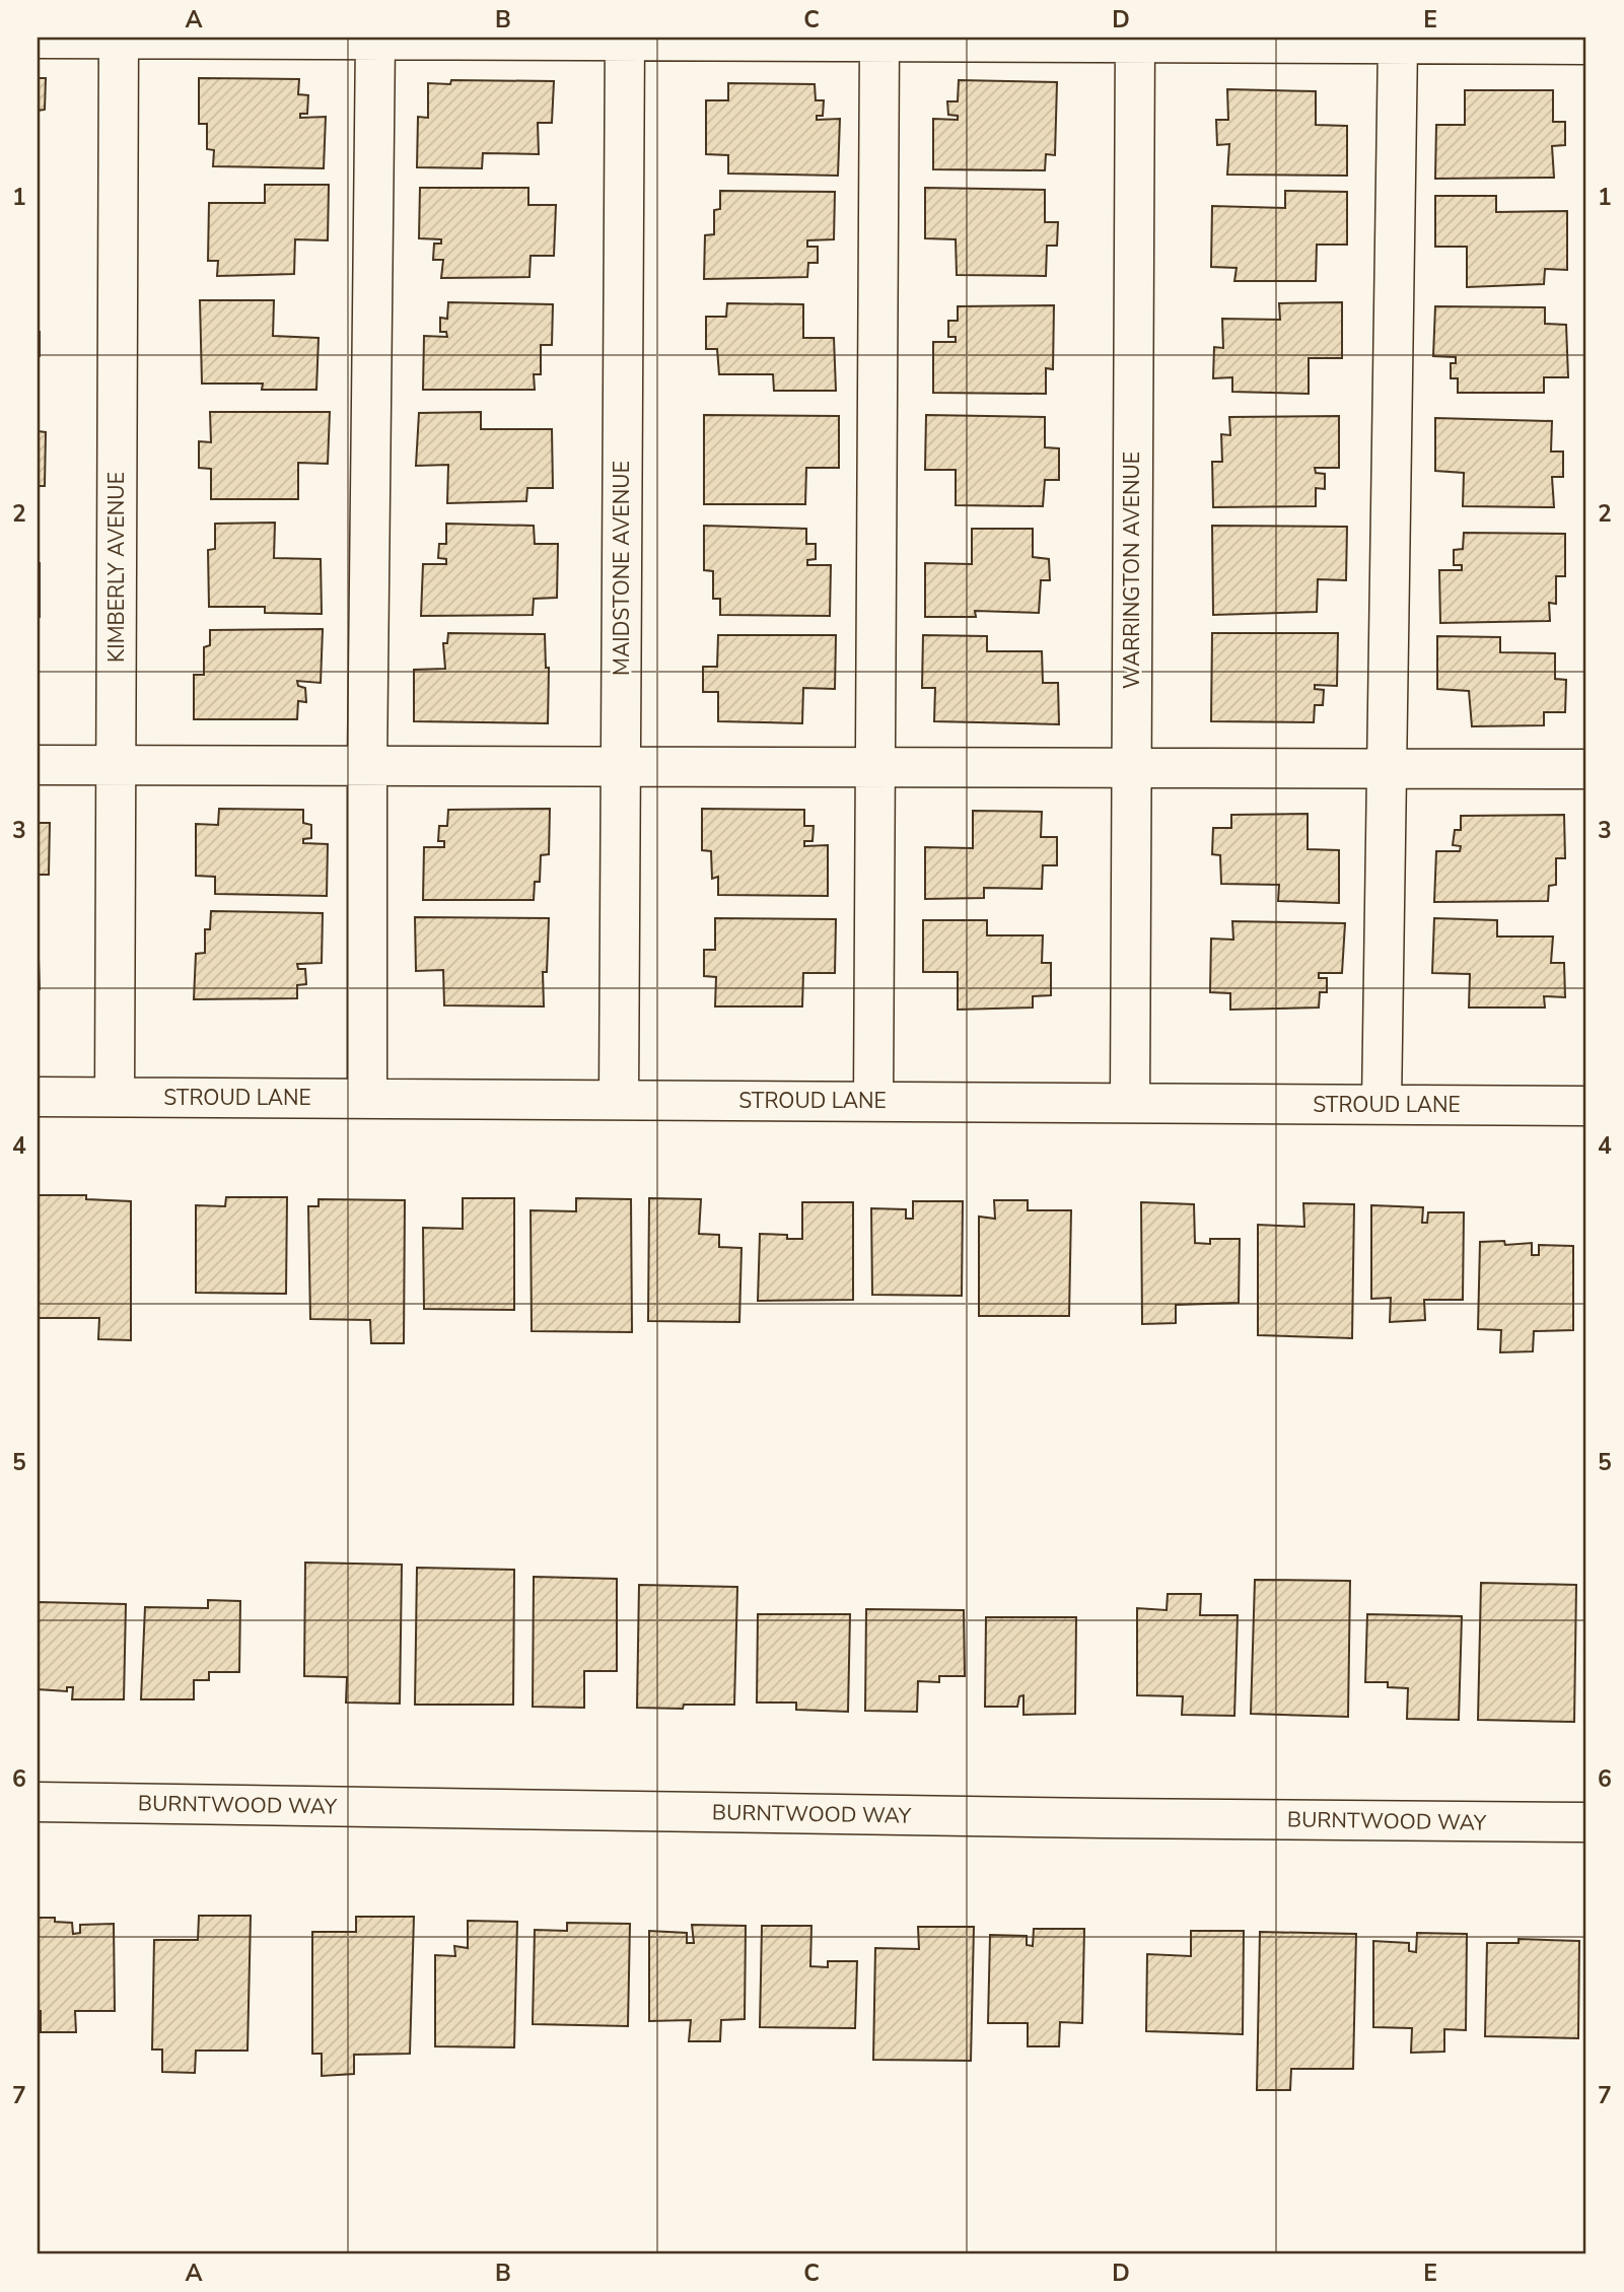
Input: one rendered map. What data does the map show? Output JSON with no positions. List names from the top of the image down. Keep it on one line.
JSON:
{"streets":{"street":["KIMBERLY AVENUE","MAIDSTONE AVENUE","WARRINGTON AVENUE","STROUD LANE","BURNTWOOD WAY"]},"crossings":[["KIMBERLY AVENUE","STROUD LANE"],["MAIDSTONE AVENUE","STROUD LANE"],["WARRINGTON AVENUE","STROUD LANE"]],"grid":{"columns":["A","B","C","D","E"],"rows":["1","2","3","4","5","6","7"]}}
